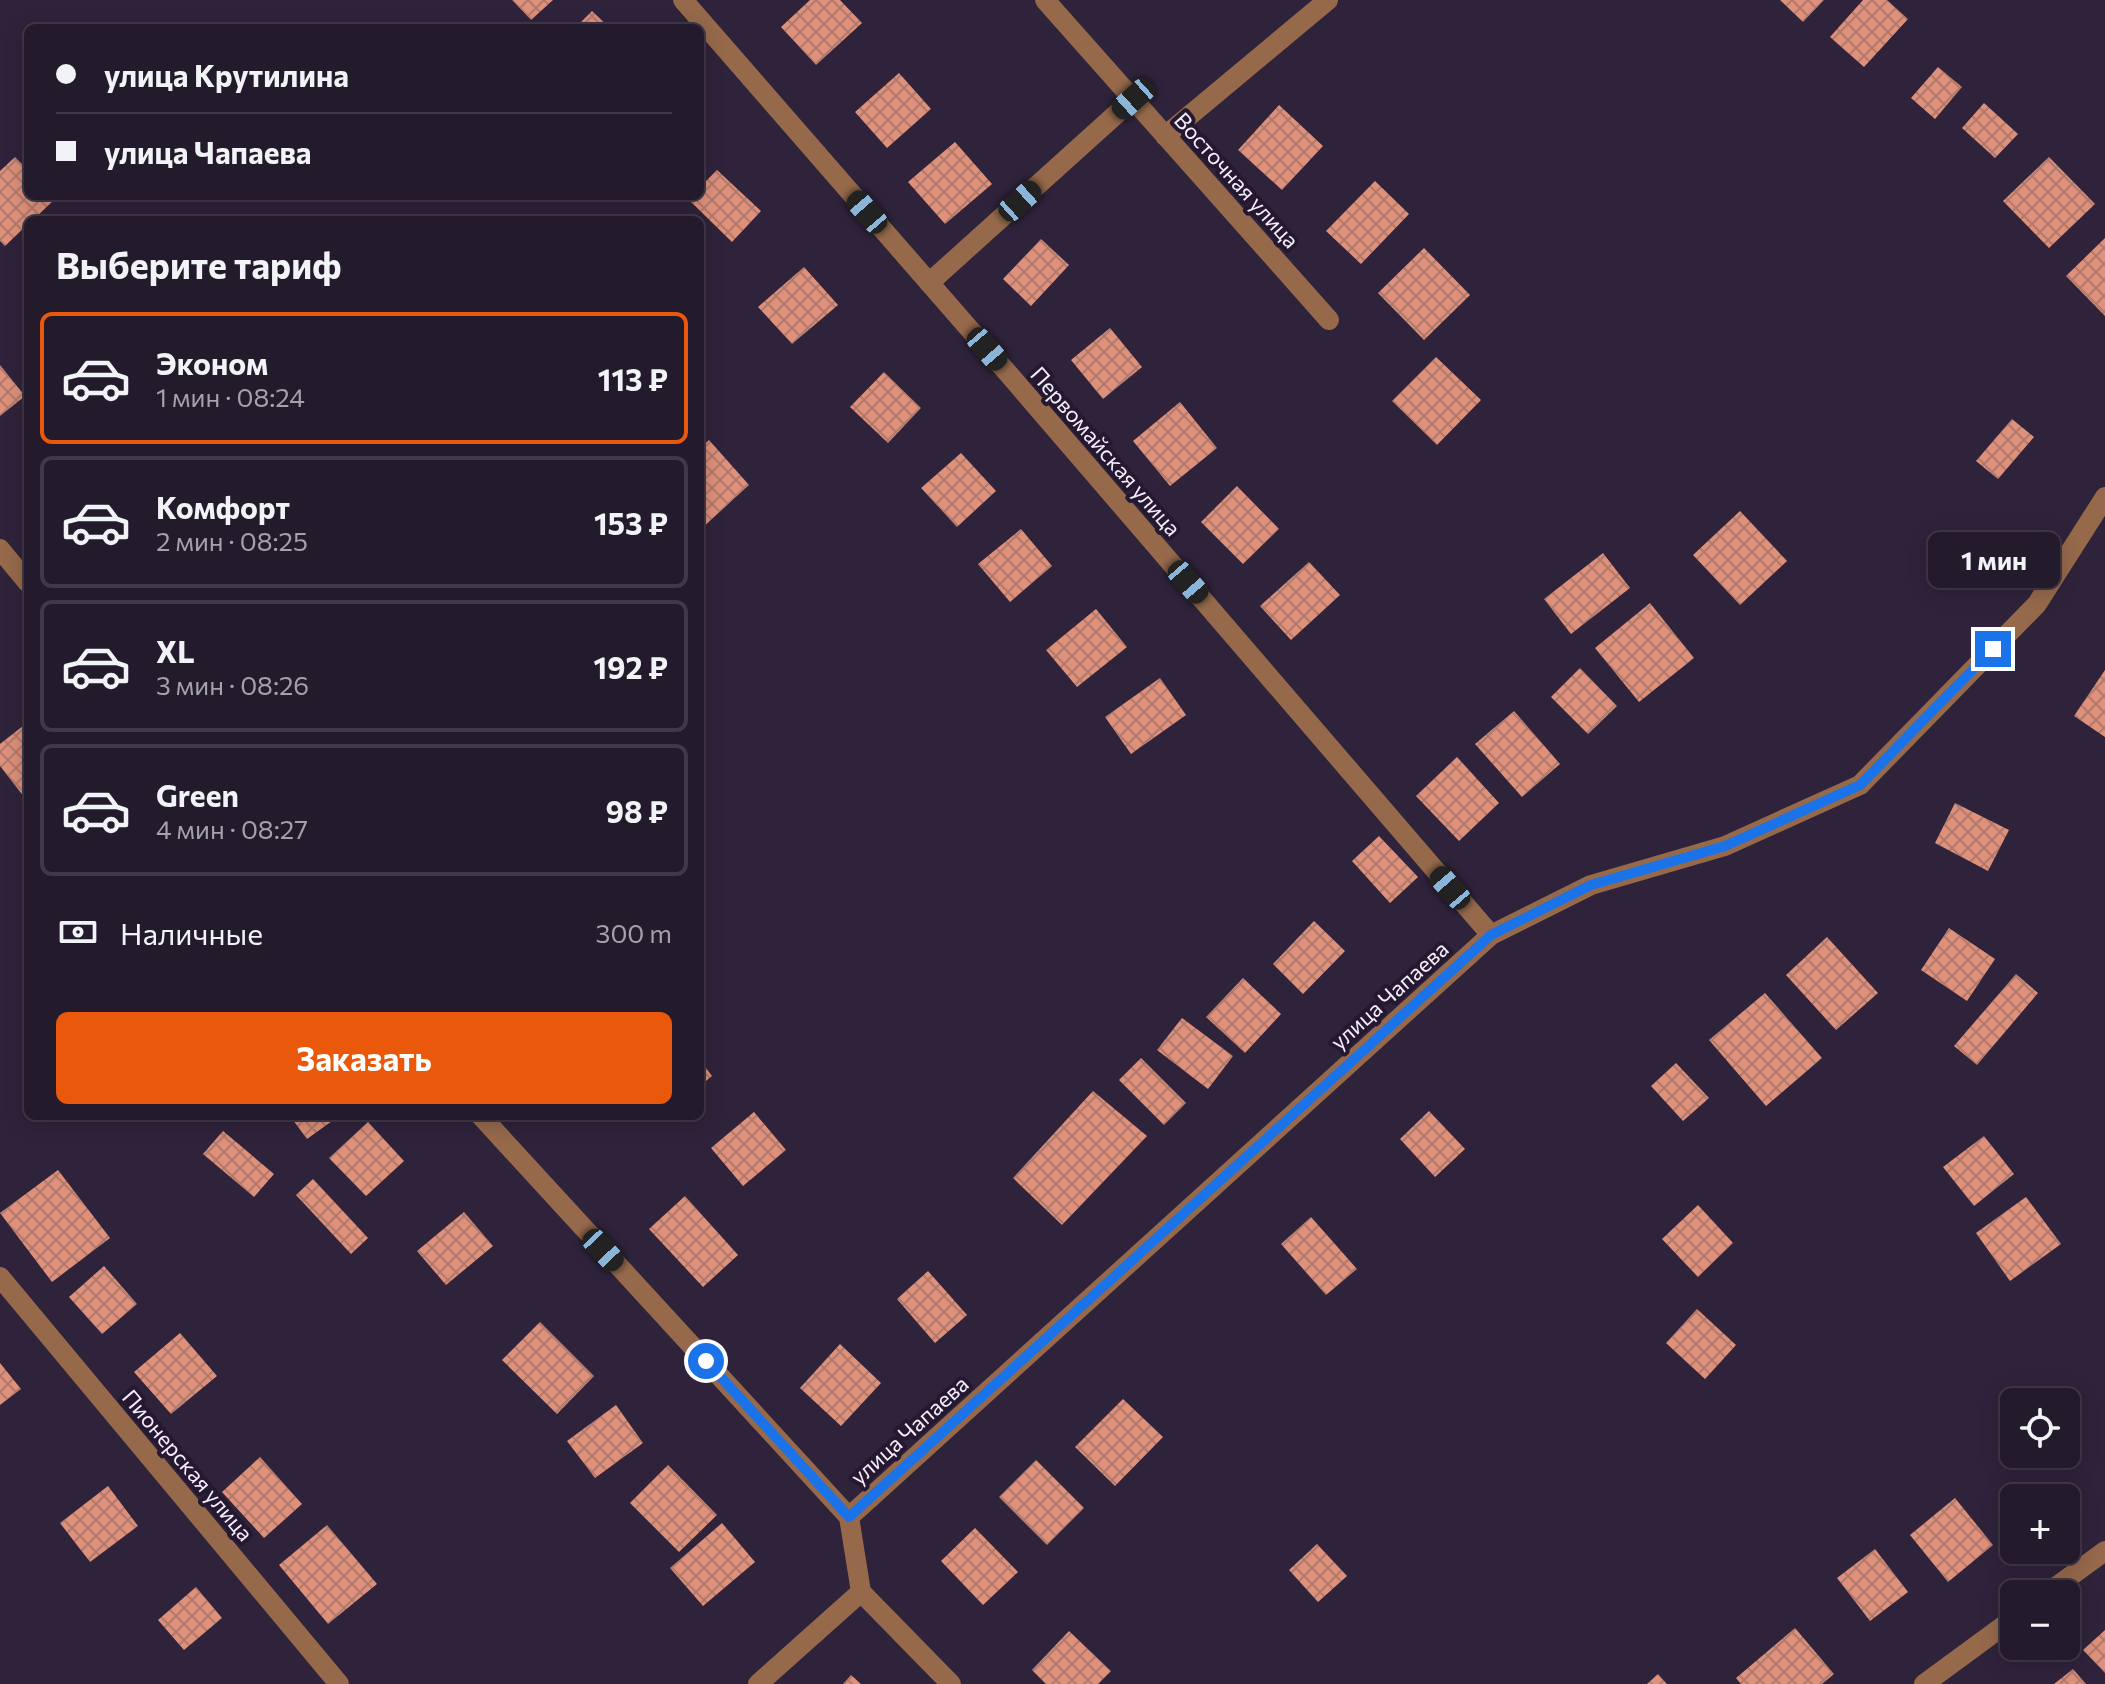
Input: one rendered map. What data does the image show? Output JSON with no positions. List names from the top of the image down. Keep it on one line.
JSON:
{"streets":{"street":["Восточная улица","Первомайская улица","улица Чапаева","Пионерская улица"]},"crossings":[["Первомайская улица","улица Чапаева"]],"page":{"banner":["улица Крутилина","улица Чапаева"],"heading":"Выберите тариф","list":[{"name":"Эконом","note":"1 мин · 08:24","value":"113 ₽"},{"name":"Комфорт","note":"2 мин · 08:25","value":"153 ₽"},{"name":"XL","note":"3 мин · 08:26","value":"192 ₽"},{"name":"Green","note":"4 мин · 08:27","value":"98 ₽"}],"bubble":"1 мин","pay":["Наличные","300 m"],"buttons":"Заказать","map_buttons":["+","−"]}}
